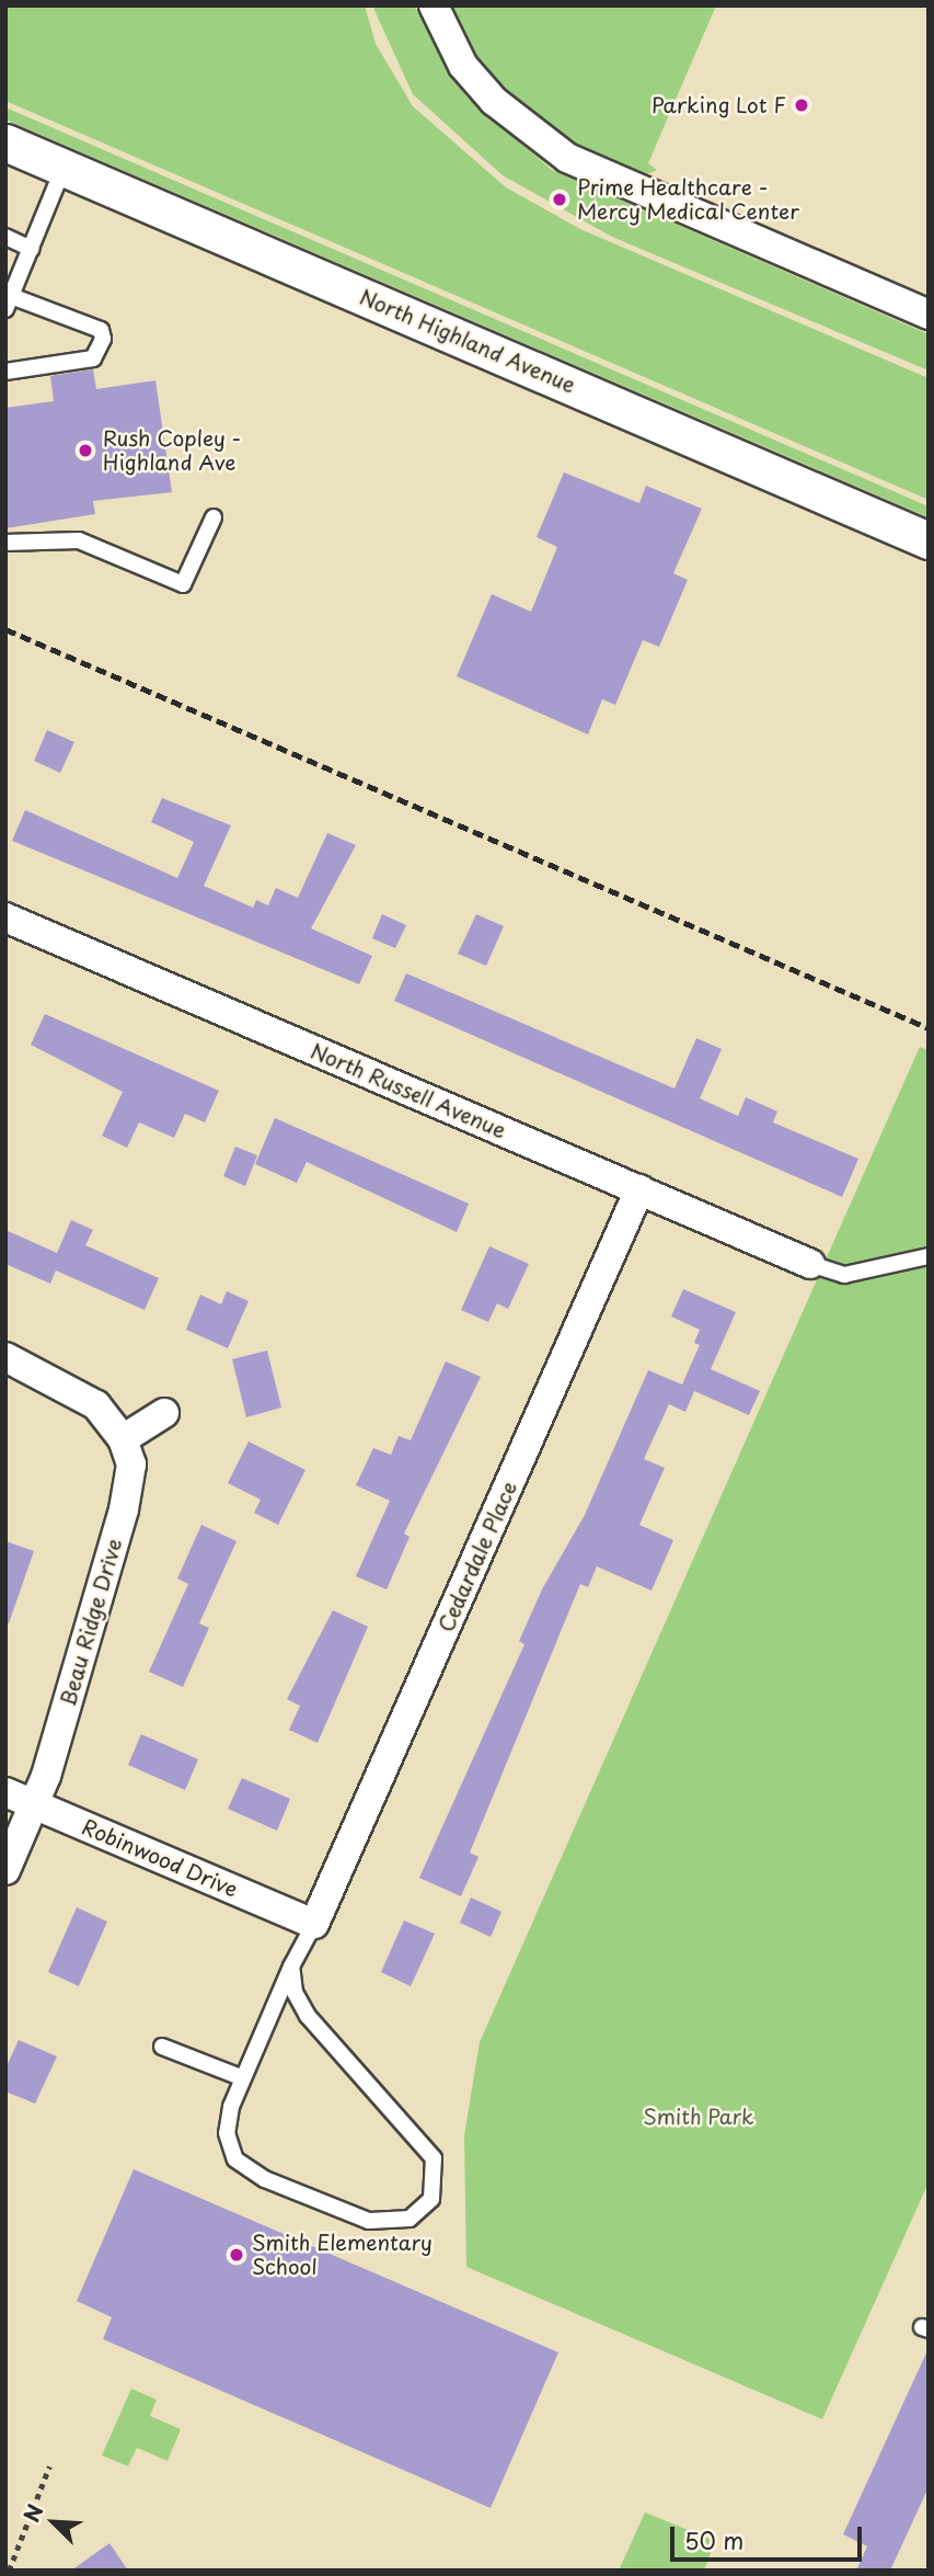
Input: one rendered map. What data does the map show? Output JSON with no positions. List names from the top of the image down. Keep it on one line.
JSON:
{"streets":{"street":["North Highland Avenue","North Russell Avenue","Cedardale Place","Beau Ridge Drive","Robinwood Drive"]},"crossings":[["North Russell Avenue","Cedardale Place"],["Cedardale Place","Robinwood Drive"],["Beau Ridge Drive","Robinwood Drive"]],"parks":["Smith Park"],"places":["Parking Lot F","Prime Healthcare - Mercy Medical Center","Rush Copley - Highland Ave","Smith Elementary School"],"scale_bar":"50 m","north":"top left"}
